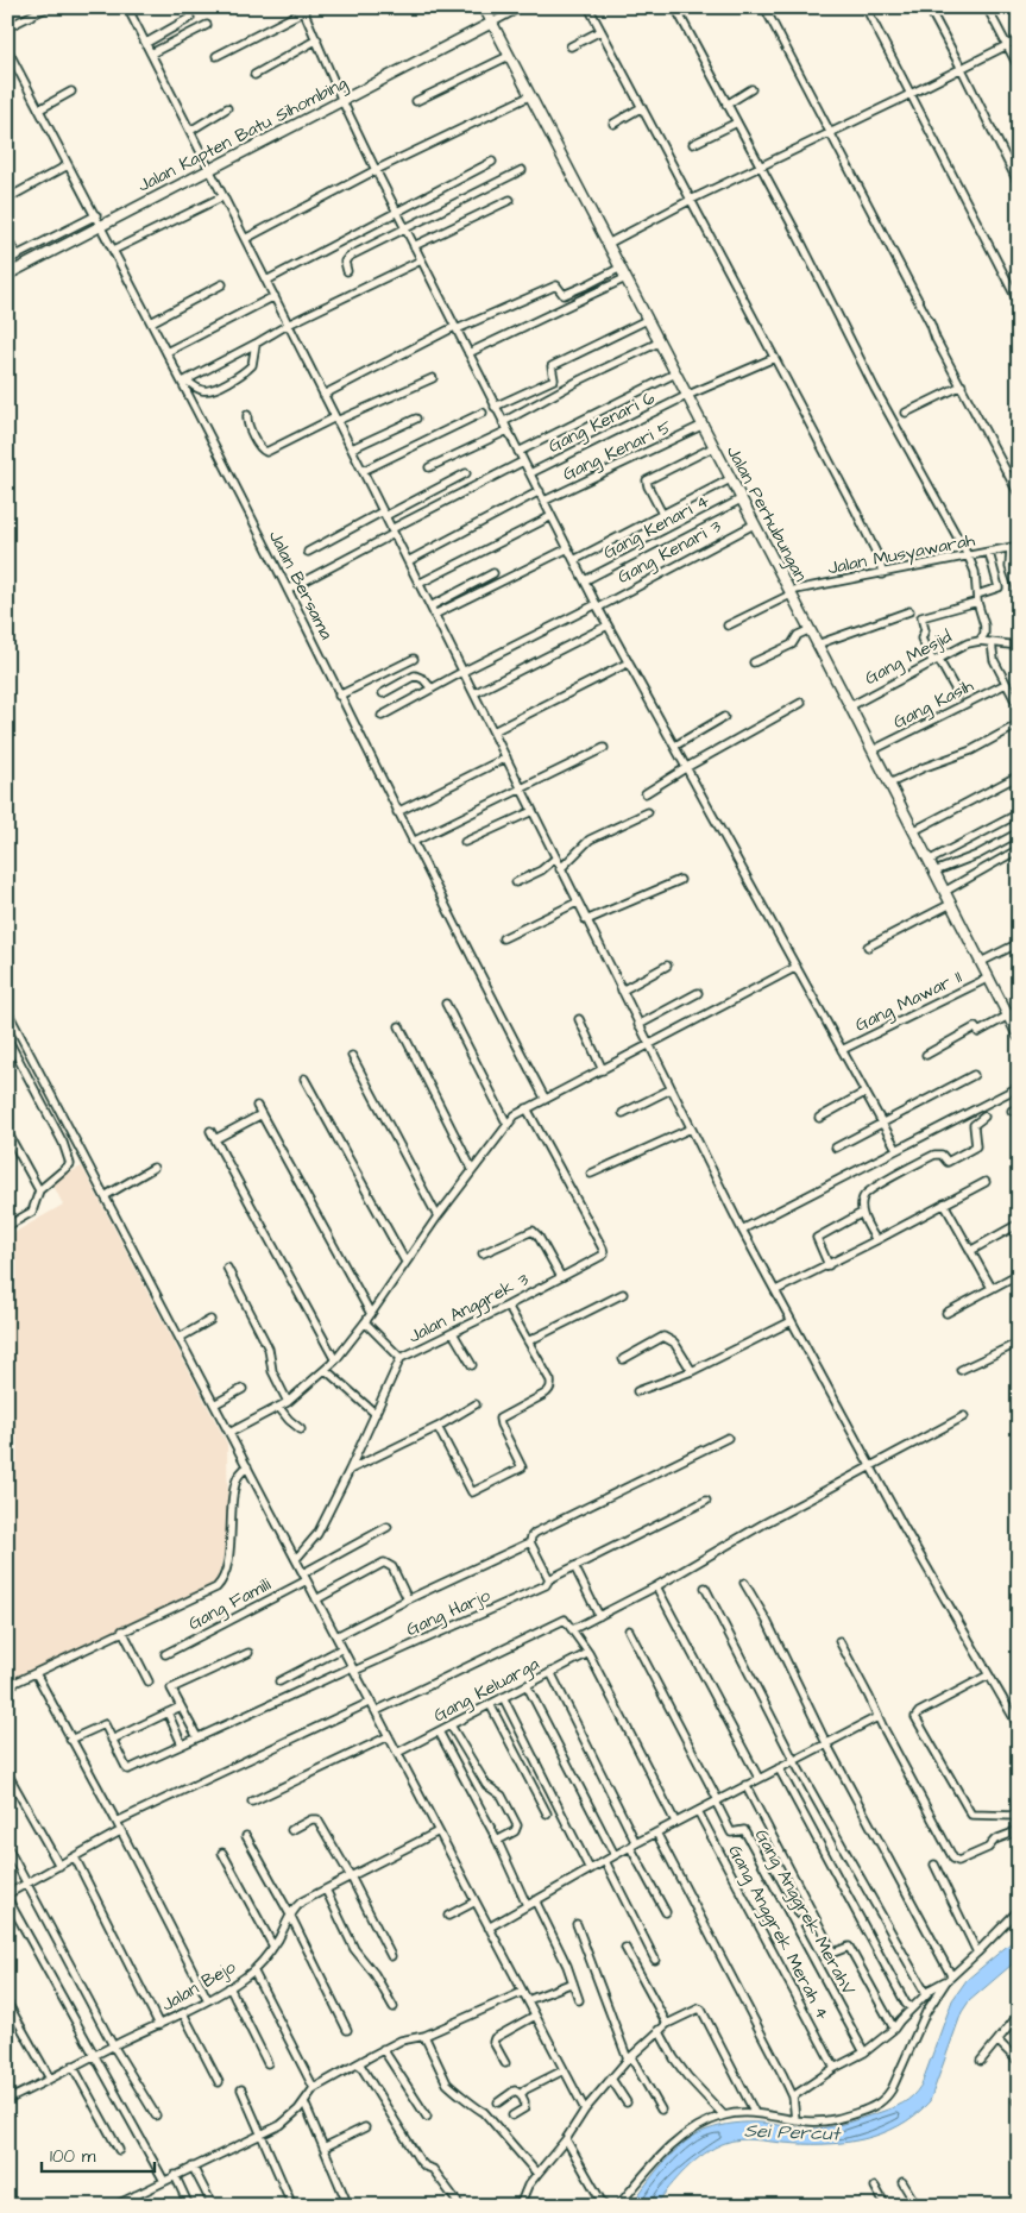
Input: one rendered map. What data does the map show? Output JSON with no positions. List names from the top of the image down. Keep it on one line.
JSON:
{"streets":{"main road":["Jalan Kapten Batu Sihombing","Jalan Perhubungan"],"street":["Gang Kenari 6","Gang Kenari 5","Gang Kenari 4","Gang Kenari 3","Jalan Musyawarah","Jalan Bersama","Gang Mesjid","Gang Kasih","Gang Mawar 11","Jalan Anggrek 3","Gang Famili","Gang Harjo","Gang Keluarga","Gang Anggrek MerahV","Gang Anggrek Merah 4","Jalan Bejo"]},"crossings":[["Jalan Kapten Batu Sihombing","Jalan Perhubungan"],["Jalan Kapten Batu Sihombing","Jalan Bersama"],["Gang Kenari 6","Jalan Perhubungan"],["Gang Kenari 5","Jalan Perhubungan"],["Jalan Perhubungan","Gang Kenari 4"],["Jalan Perhubungan","Gang Kenari 3"],["Jalan Perhubungan","Jalan Musyawarah"],["Jalan Perhubungan","Gang Mesjid"],["Jalan Perhubungan","Gang Kasih"],["Jalan Perhubungan","Gang Mawar 11"]],"water":["Sei Percut"],"scale_bar":"100 m"}
